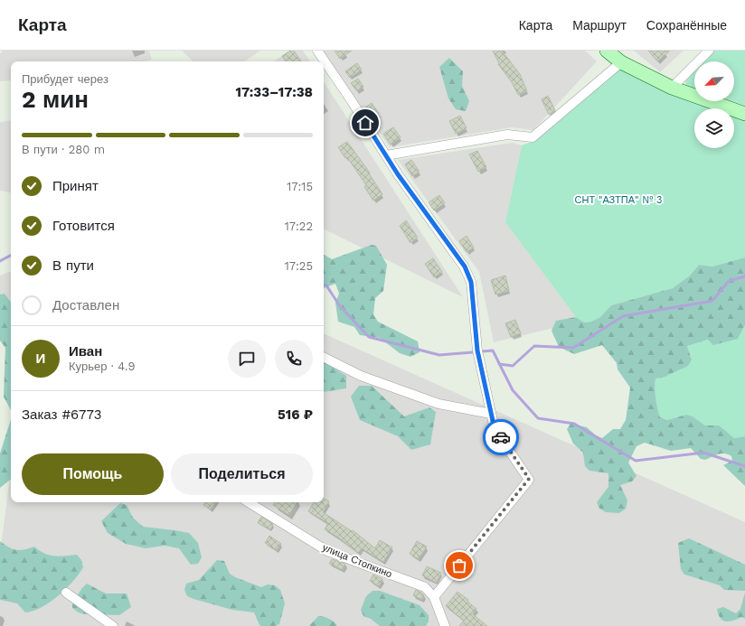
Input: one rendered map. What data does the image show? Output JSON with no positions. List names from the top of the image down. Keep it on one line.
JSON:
{"streets":{"street":["улица Стопкино"]},"parks":["СНТ \"АЗТПА\" № 3"],"north":"bottom left","page":{"header":"Карта","nav":["Карта","Маршрут","Сохранённые"],"heading":["2 мин","Прибудет через","17:33–17:38"],"panel":["Иван","Курьер · 4.9","Заказ #6773","516 ₽"],"bar":"В пути · 280 m","list":[["Принят","17:15"],["Готовится","17:22"],["В пути","17:25"],"Доставлен"],"round":"И","buttons":["Помощь","Поделиться"]}}
